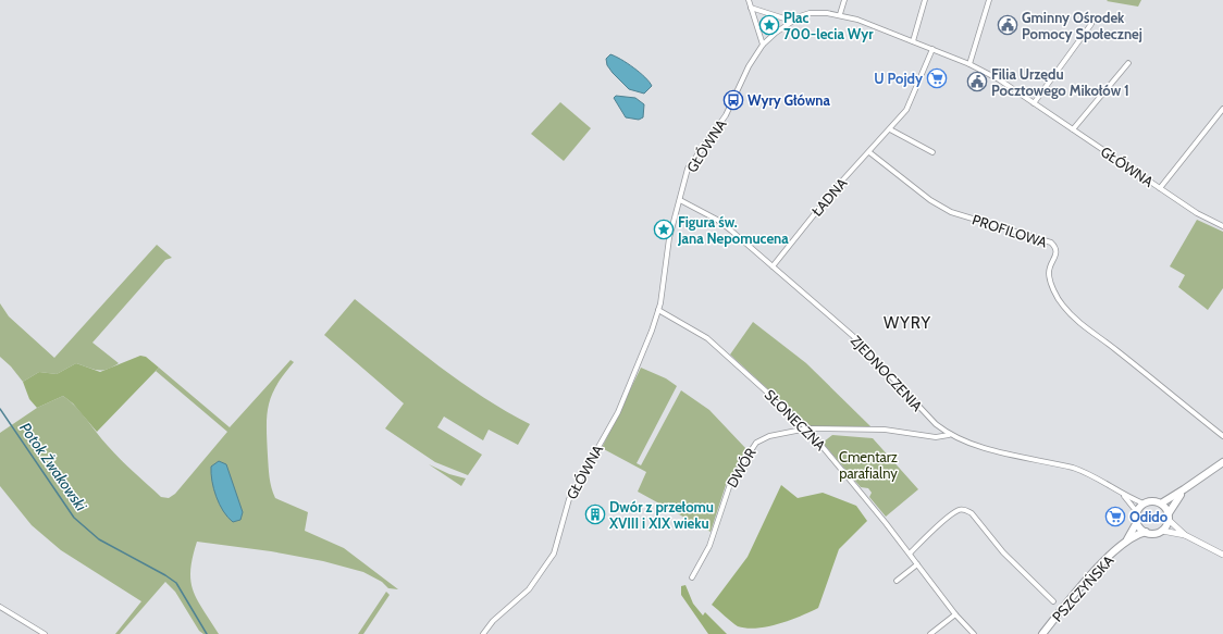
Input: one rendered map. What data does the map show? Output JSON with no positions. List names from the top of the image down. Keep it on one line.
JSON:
{"streets":{"main road":["PSZCZYŃSKA"],"street":["GŁÓWNA","ŁADNA","PROFILOWA","ZJEDNOCZENIA","SŁONECZNA","DWÓR"]},"crossings":[["GŁÓWNA","ŁADNA"],["GŁÓWNA","ZJEDNOCZENIA"],["GŁÓWNA","SŁONECZNA"],["ŁADNA","PROFILOWA"],["ŁADNA","ZJEDNOCZENIA"],["ZJEDNOCZENIA","DWÓR"],["ZJEDNOCZENIA","PSZCZYŃSKA"],["SŁONECZNA","DWÓR"]],"districts":["WYRY"],"water":["Potok Żwakowski"],"parks":["Cmentarz parafialny"],"places":{"place":["Plac 700-lecia Wyr","Figura św. Jana Nepomucena"],"public building":["Gminny Ośrodek Pomocy Społecznej","Filia Urzędu Pocztowego Mikołów 1"],"supermarket":["U Pojdy","Odido"],"bus stop":["Wyry Główna"],"building":["Dwór z przełomu XVIII i XIX wieku"]}}
